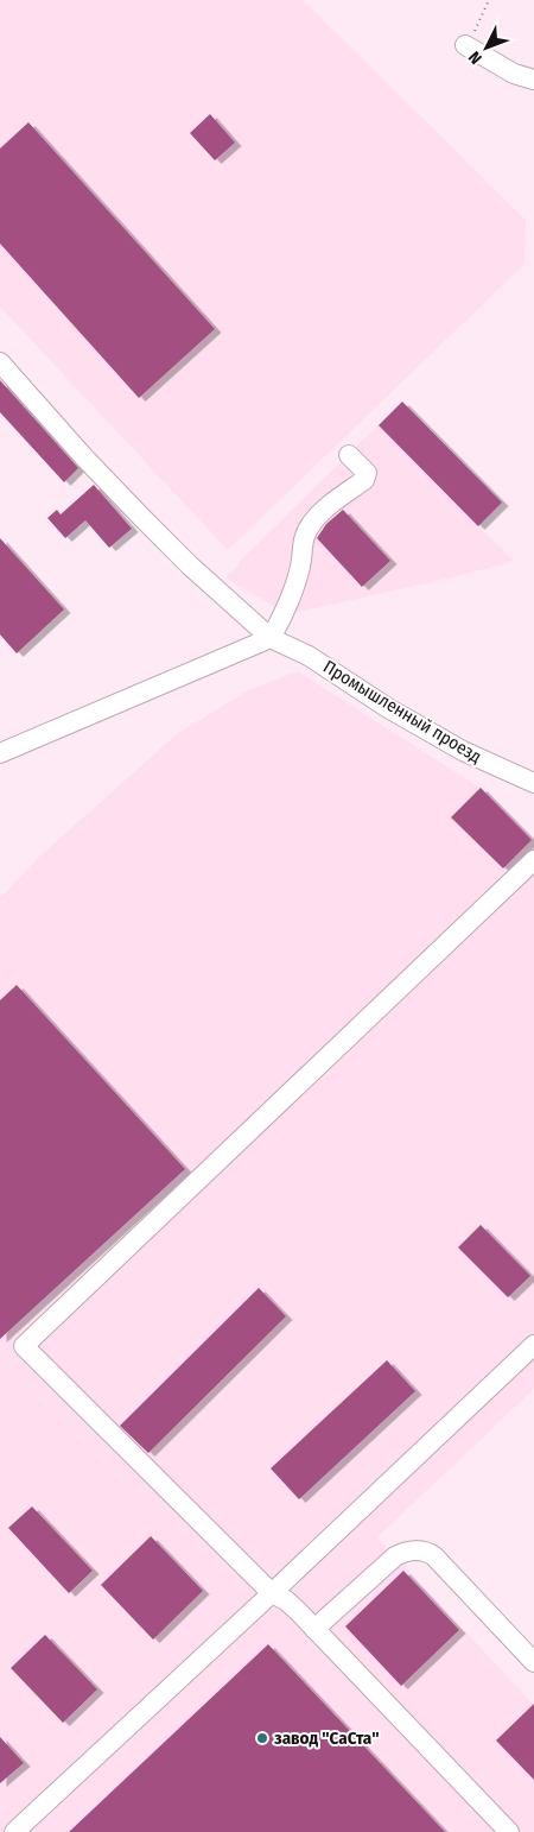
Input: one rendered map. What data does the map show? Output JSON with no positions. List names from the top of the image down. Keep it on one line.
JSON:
{"streets":{"street":["Промышленный проезд"]},"places":["завод \"СаСта\""],"north":"bottom left"}
